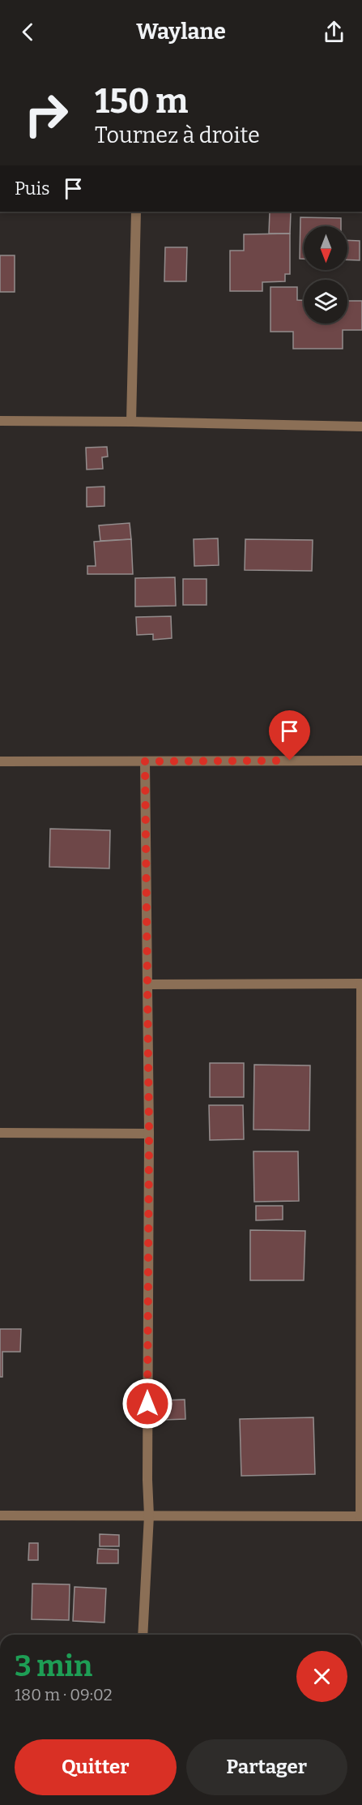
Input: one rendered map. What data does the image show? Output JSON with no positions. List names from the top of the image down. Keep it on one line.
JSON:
{"north":"bottom","page":{"header":"Waylane","turn":["150 m","Tournez à droite"],"then":"Puis","heading":["3 min","180 m · 09:02"],"buttons":["Quitter","Partager"]}}
